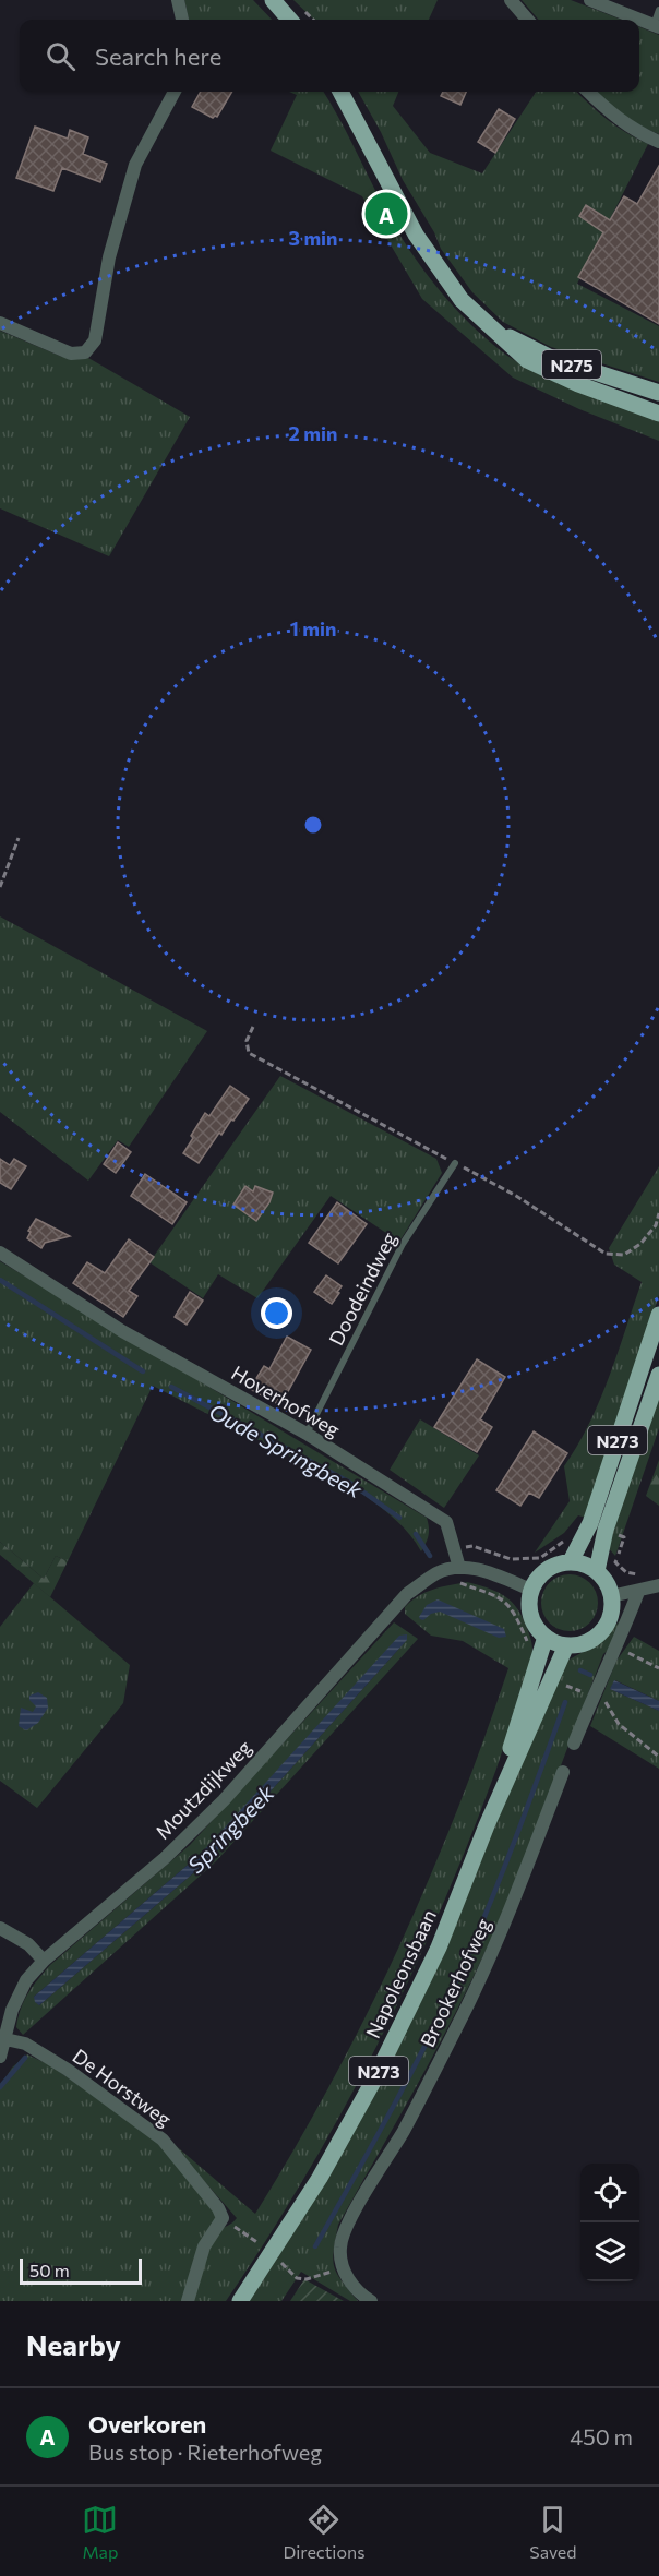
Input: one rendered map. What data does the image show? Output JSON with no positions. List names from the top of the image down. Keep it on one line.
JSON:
{"streets":{"main road":["N275","N273","Napoleonsbaan"],"street":["Hoverhofweg","Moutzdijkweg","Brookerhofweg","De Horstweg"],"lane":["Doodeindweg"]},"crossings":[["Doodeindweg","Hoverhofweg"],["Hoverhofweg","Moutzdijkweg"],["N273","Napoleonsbaan"],["Moutzdijkweg","De Horstweg"]],"water":["Oude Springbeek","Springbeek"],"scale_bar":"50 m","page":{"search":"Search here","pins":"A","scale":"50 m","heading":"Nearby","list":[{"mark":"A","name":"Overkoren","note":"Bus stop · Rieterhofweg","value":"450 m"}],"nav":["Map","Directions","Saved"]},"rings":["3 min","2 min","1 min"]}
